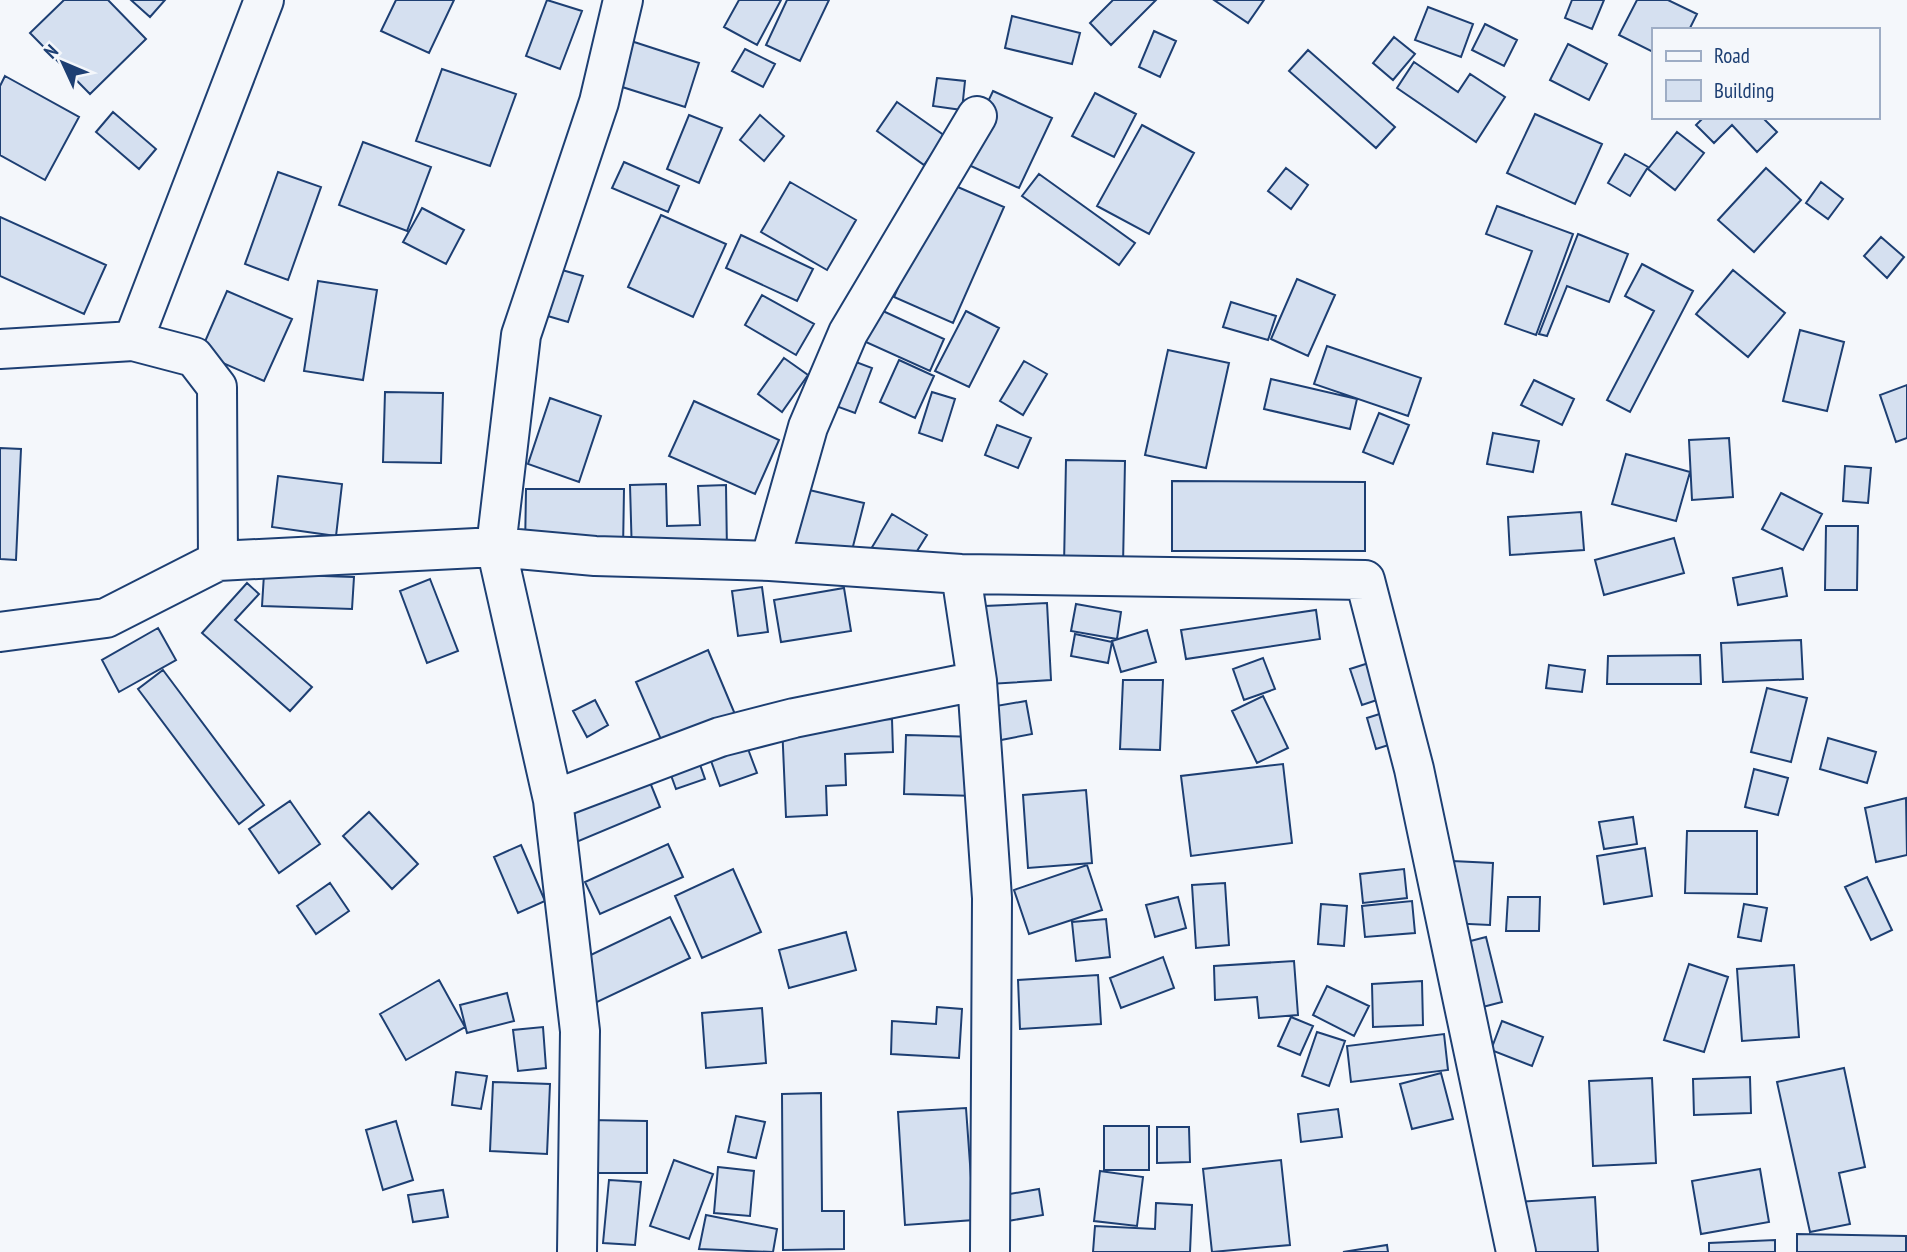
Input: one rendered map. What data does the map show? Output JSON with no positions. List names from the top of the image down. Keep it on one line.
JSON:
{"legend":["Road","Building"],"north":"top left"}
